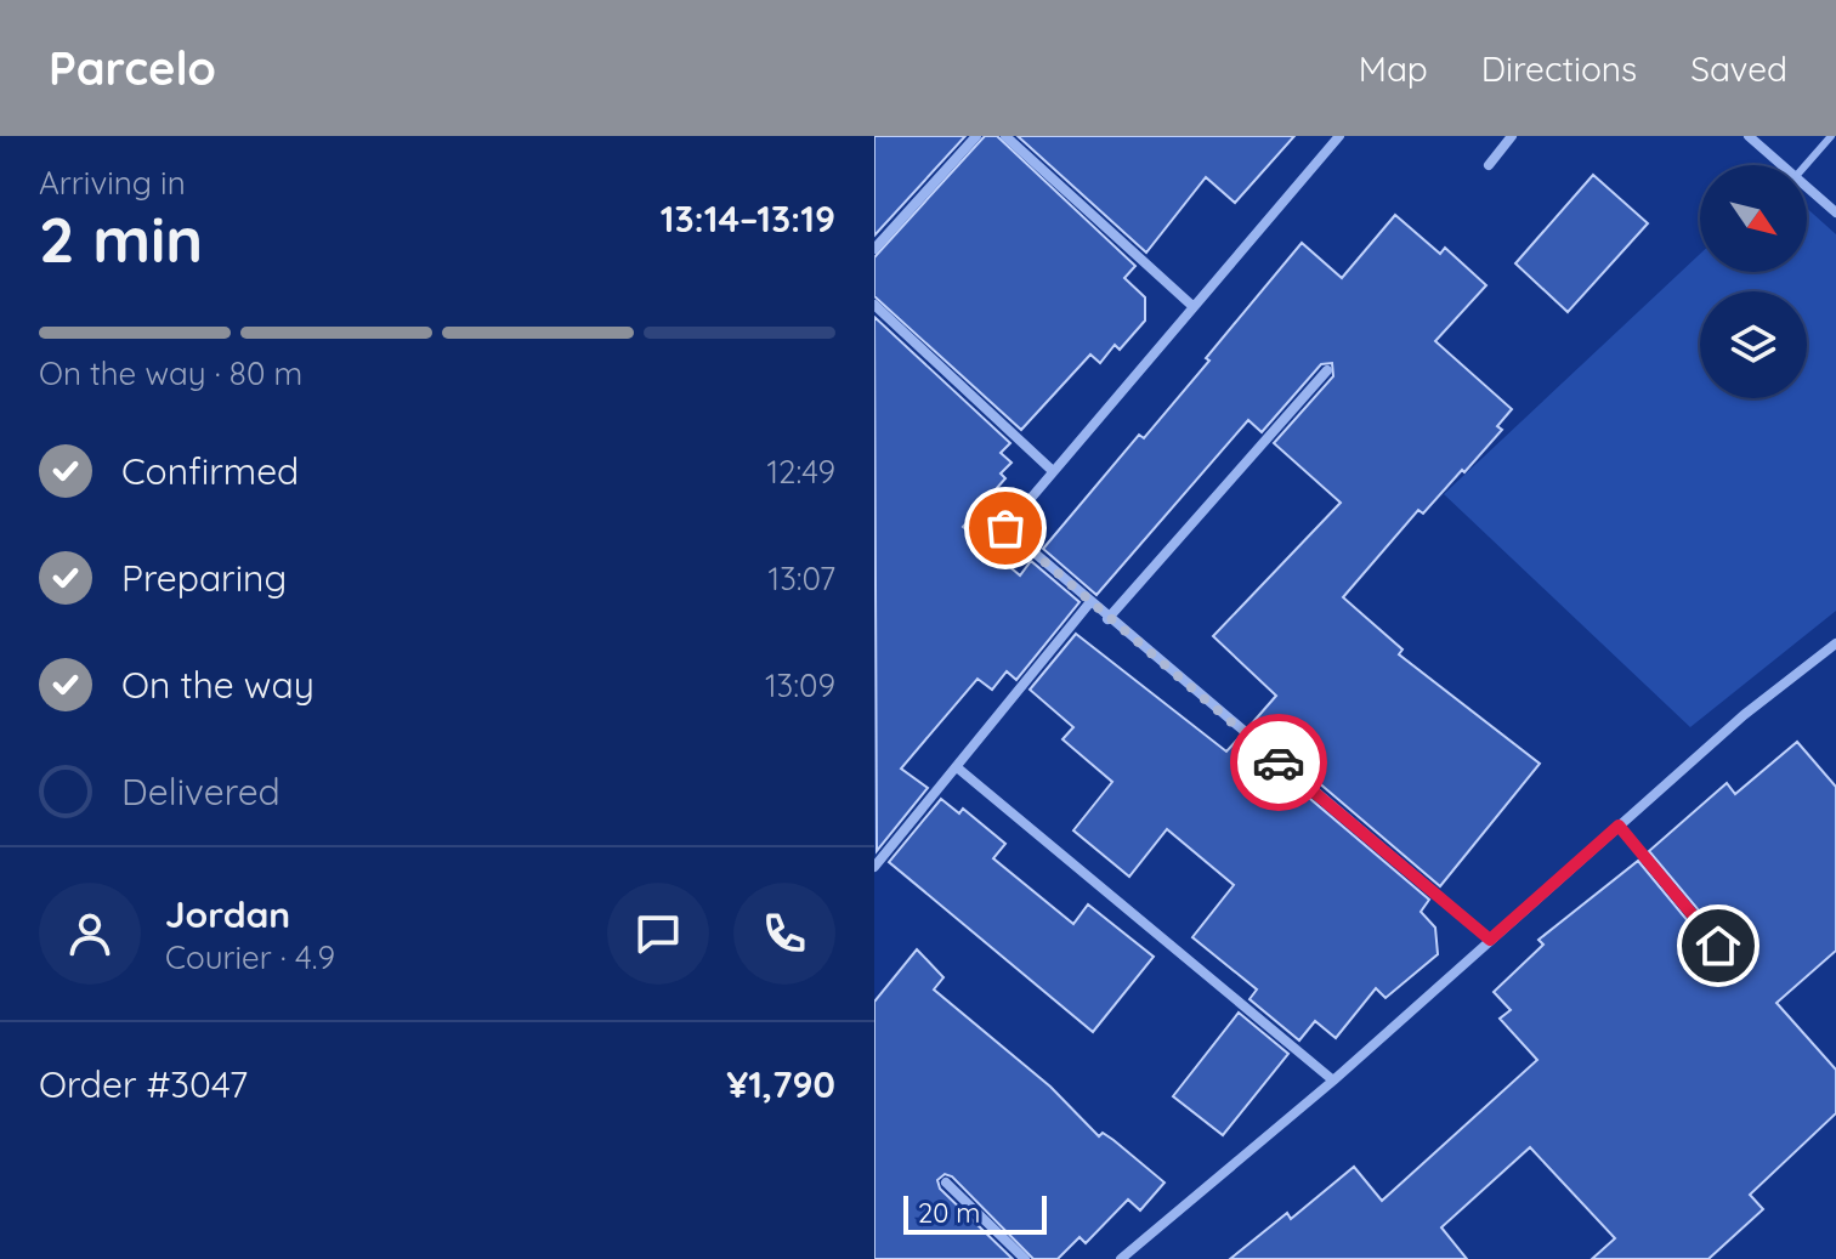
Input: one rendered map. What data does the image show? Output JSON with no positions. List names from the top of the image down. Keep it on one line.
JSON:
{"scale_bar":"20 m","north":"bottom right","page":{"header":"Parcelo","nav":["Map","Directions","Saved"],"heading":["2 min","Arriving in","13:14–13:19"],"panel":["Jordan","Courier · 4.9","Order #3047","¥1,790"],"bar":"On the way · 80 m","list":[["Confirmed","12:49"],["Preparing","13:07"],["On the way","13:09"],"Delivered"],"scale":"20 m"}}
